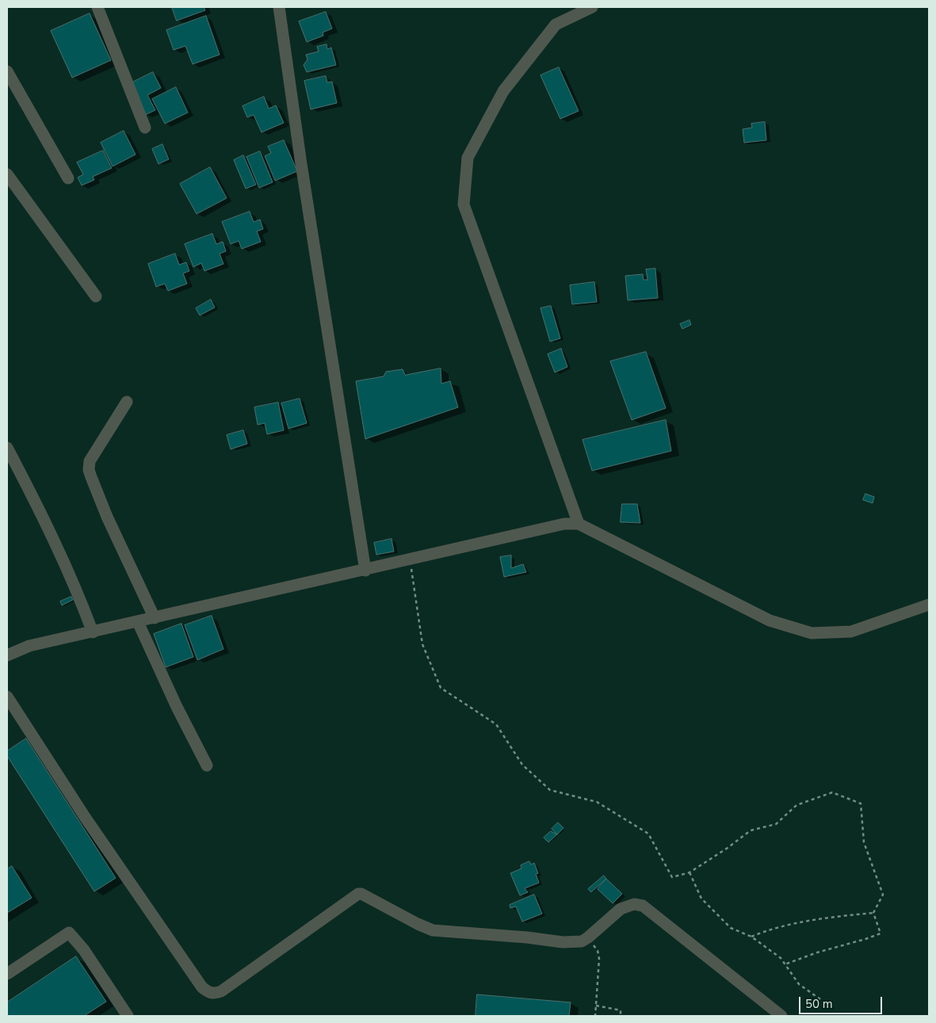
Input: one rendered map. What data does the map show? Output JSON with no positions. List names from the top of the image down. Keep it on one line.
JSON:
{"scale_bar":"50 m"}
